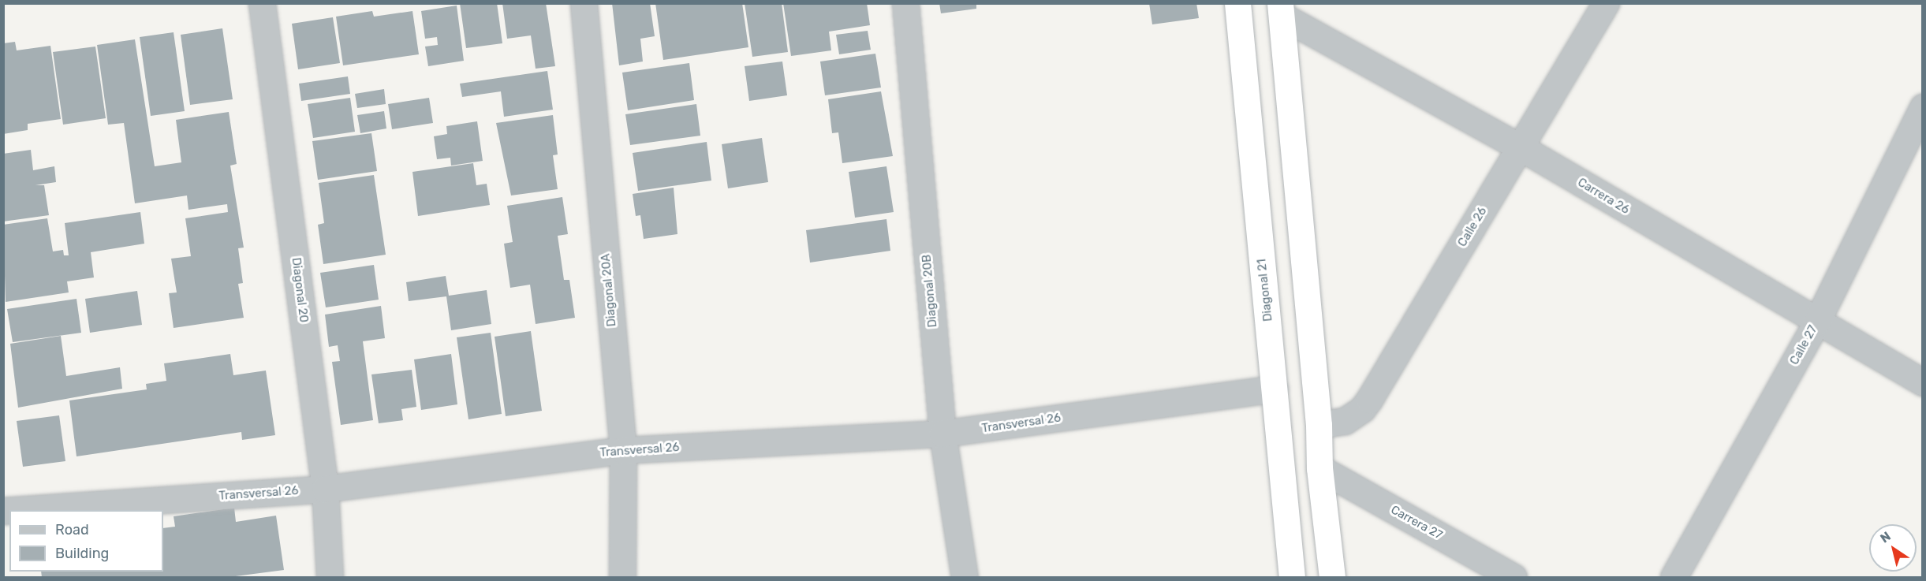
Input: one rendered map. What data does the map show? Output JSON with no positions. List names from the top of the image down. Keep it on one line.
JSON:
{"streets":{"highway":["Diagonal 21"],"street":["Carrera 26","Calle 26","Diagonal 20","Diagonal 20A","Diagonal 20B","Calle 27","Transversal 26","Carrera 27"]},"crossings":[["Carrera 26","Calle 26"],["Carrera 26","Calle 27"],["Diagonal 20","Transversal 26"],["Diagonal 20A","Transversal 26"],["Diagonal 21","Transversal 26"],["Diagonal 20B","Transversal 26"]],"legend":["Road","Building"],"north":"top left"}
